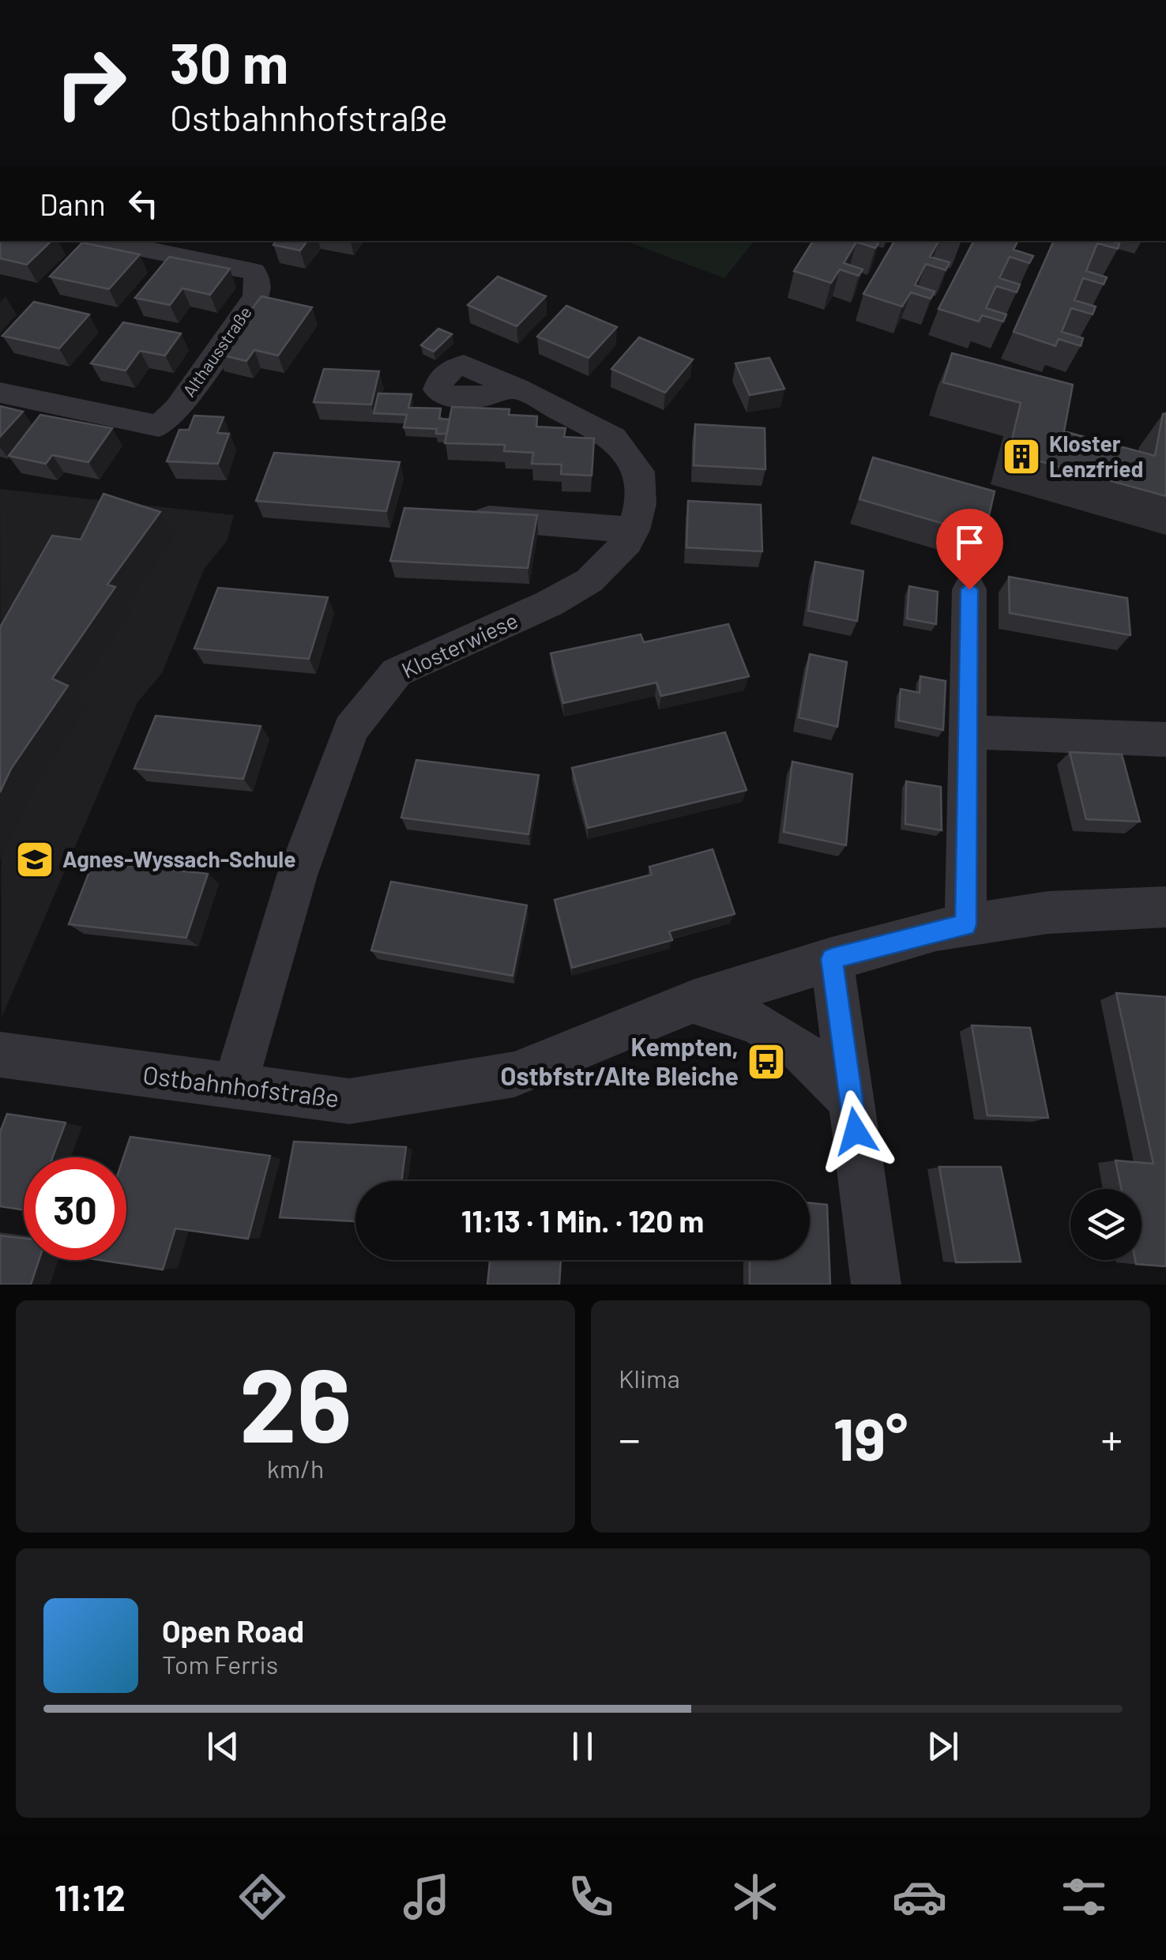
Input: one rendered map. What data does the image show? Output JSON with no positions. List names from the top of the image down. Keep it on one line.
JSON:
{"streets":{"street":["Althausstraße","Klosterwiese","Ostbahnhofstraße"]},"crossings":[["Klosterwiese","Ostbahnhofstraße"]],"places":{"building":["Kloster Lenzfried"],"school or university":["Agnes-Wyssach-Schule"],"bus stop":["Kempten, Ostbfstr/Alte Bleiche"]},"page":{"turn":["30 m","Ostbahnhofstraße"],"then":"Dann","limit":"30","trip":"11:13 · 1 Min. · 120 m","tile":[["26","km/h"],"Klima"],"heat":["−","19°","+"],"song":["Open Road","Tom Ferris"],"tabs":"11:12"}}
